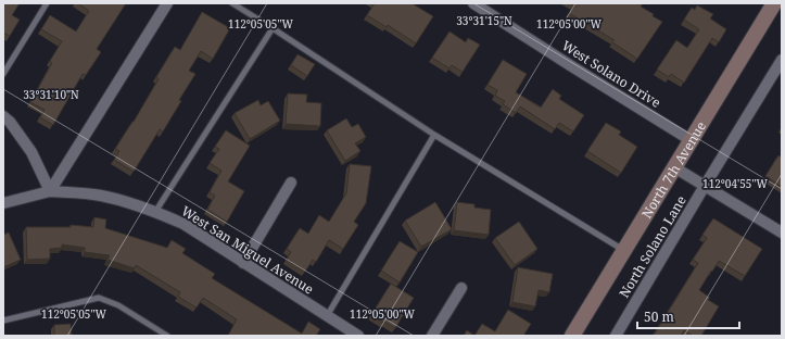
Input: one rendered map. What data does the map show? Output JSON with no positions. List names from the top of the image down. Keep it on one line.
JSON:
{"streets":{"main road":["North 7th Avenue"],"street":["West Solano Drive","North Solano Lane","West San Miguel Avenue"]},"crossings":[["West Solano Drive","North 7th Avenue"]],"scale_bar":"50 m","coordinates":["33°31'15\"N","112°05'05\"W","112°05'00\"W","33°31'10\"N","112°04'55\"W"]}
